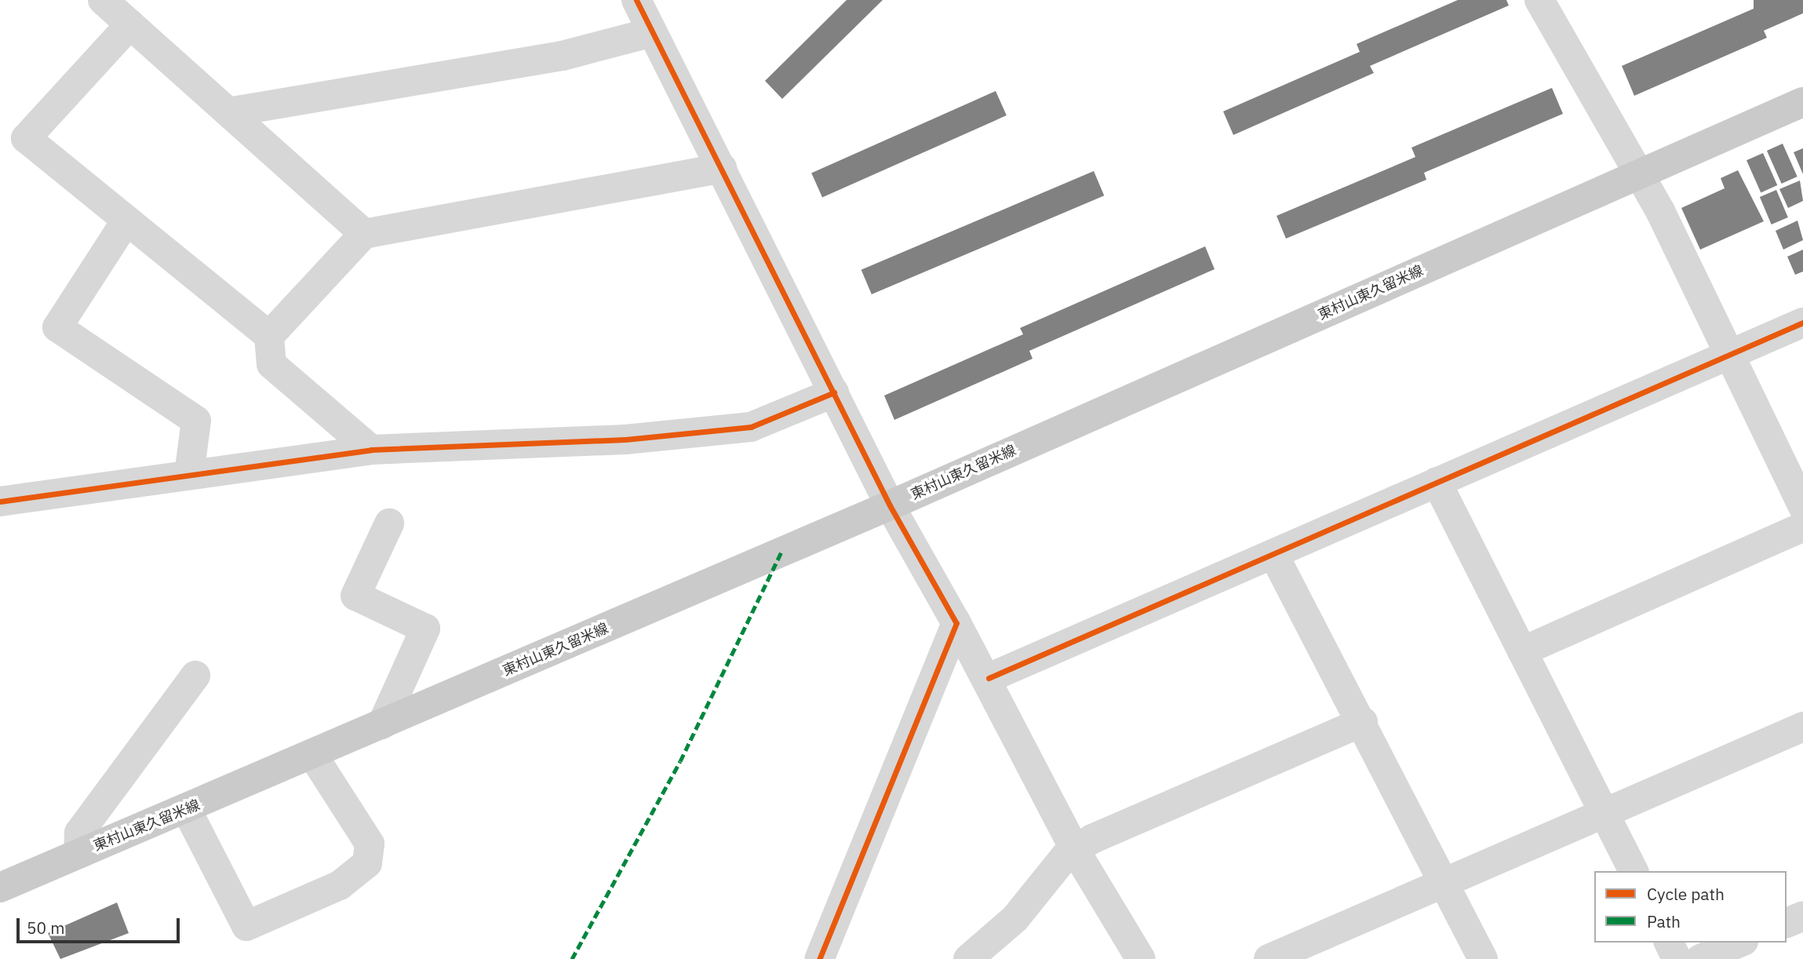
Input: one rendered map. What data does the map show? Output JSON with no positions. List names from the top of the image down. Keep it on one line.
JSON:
{"streets":{"main road":["東村山東久留米線"]},"legend":["Cycle path","Path"],"scale_bar":"50 m"}
